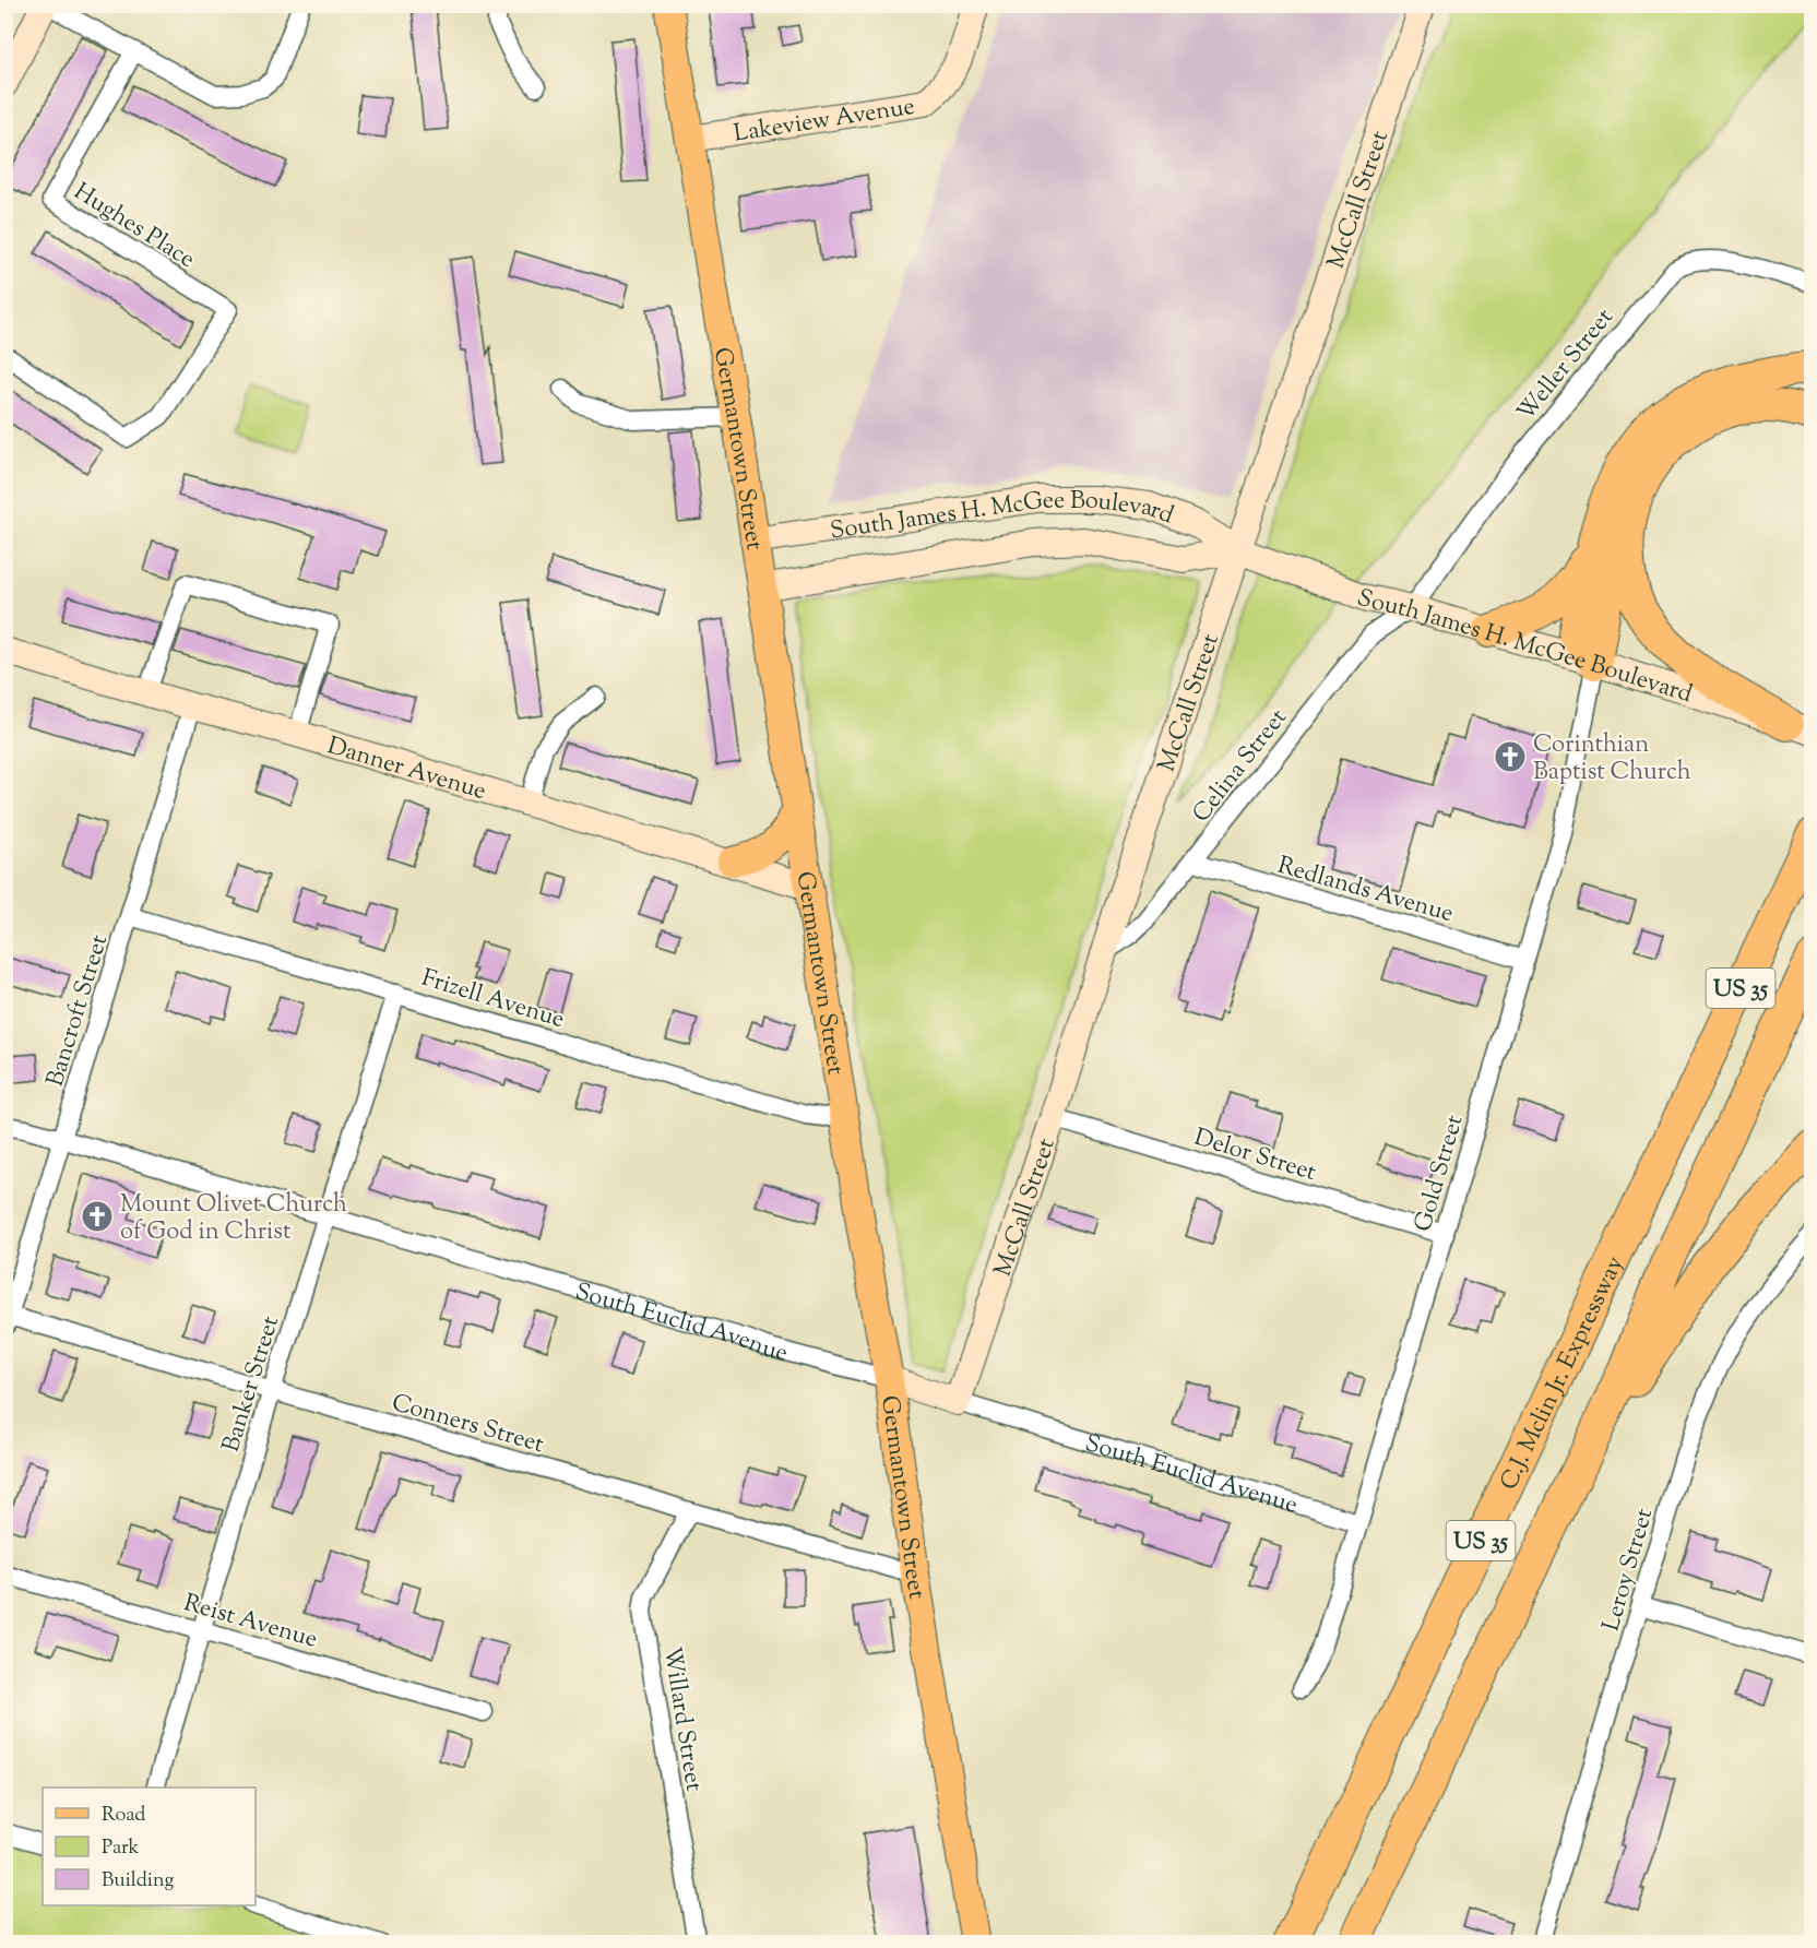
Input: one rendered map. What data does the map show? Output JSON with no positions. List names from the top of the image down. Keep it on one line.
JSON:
{"streets":{"highway":["US 35","C.J. Mclin Jr. Expressway"],"main road":["Germantown Street"],"street":["Lakeview Avenue","McCall Street","Hughes Place","Weller Street","South James H. McGee Boulevard","Celina Street","Danner Avenue","Redlands Avenue","Frizell Avenue","Bancroft Street","Delor Street","Gold Street","South Euclid Avenue","Banker Street","Conners Street","Leroy Street","Reist Avenue","Willard Street"]},"crossings":[["Lakeview Avenue","Germantown Street"],["McCall Street","South James H. McGee Boulevard"],["McCall Street","Celina Street"],["McCall Street","Delor Street"],["McCall Street","South Euclid Avenue"],["Weller Street","South James H. McGee Boulevard"],["Weller Street","Celina Street"],["Germantown Street","South James H. McGee Boulevard"],["Germantown Street","Danner Avenue"],["Germantown Street","Frizell Avenue"],["Germantown Street","South Euclid Avenue"],["Germantown Street","Conners Street"],["South James H. McGee Boulevard","Celina Street"],["South James H. McGee Boulevard","Gold Street"],["Celina Street","Redlands Avenue"],["Danner Avenue","Bancroft Street"],["Redlands Avenue","Gold Street"],["Frizell Avenue","Bancroft Street"],["Frizell Avenue","Banker Street"],["Bancroft Street","South Euclid Avenue"],["Bancroft Street","Conners Street"],["Delor Street","Gold Street"],["Gold Street","South Euclid Avenue"],["South Euclid Avenue","Banker Street"],["Banker Street","Conners Street"],["Banker Street","Reist Avenue"],["Conners Street","Willard Street"]],"places":{"church":["Corinthian Baptist Church","Mount Olivet Church of God in Christ"]},"legend":["Road","Park","Building"]}
